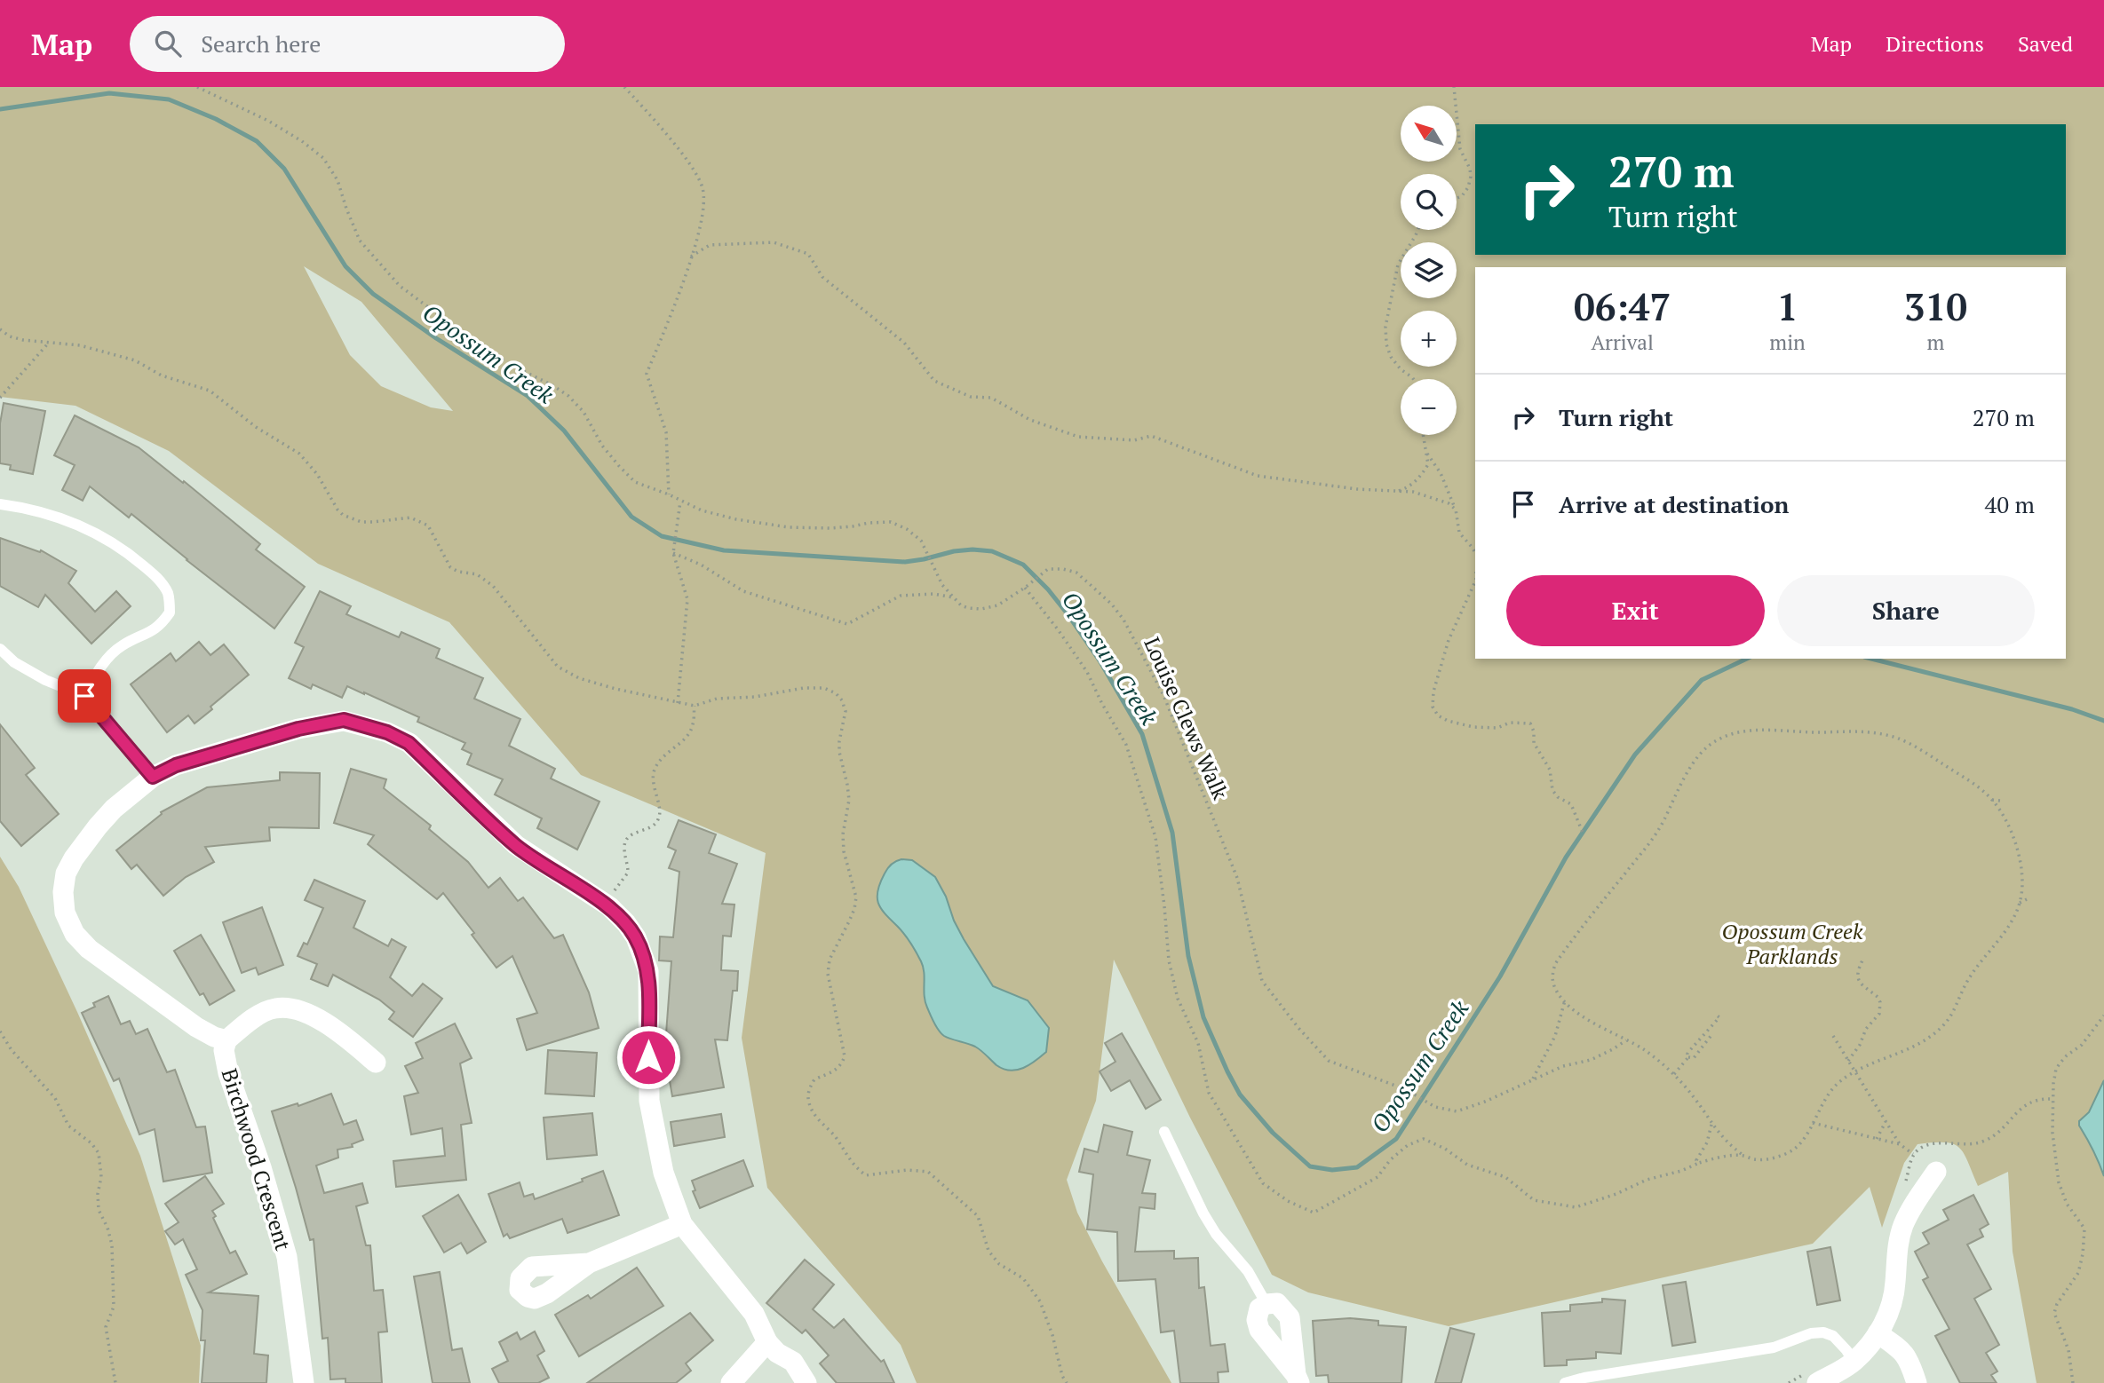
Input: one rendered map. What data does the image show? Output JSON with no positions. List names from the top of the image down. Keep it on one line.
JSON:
{"streets":{"street":["Birchwood Crescent"],"path":["Louise Clews Walk"]},"water":["Opossum Creek"],"parks":["Opossum Creek Parklands"],"north":"top left","page":{"header":"Map","search":"Search here","nav":["Map","Directions","Saved"],"map_buttons":["+","−"],"turn":["270 m","Turn right"],"eta":["06:47","Arrival","1","min","310","m"],"list":[{"name":"Turn right","value":"270 m"},{"name":"Arrive at destination","value":"40 m"}],"buttons":["Exit","Share"]}}
